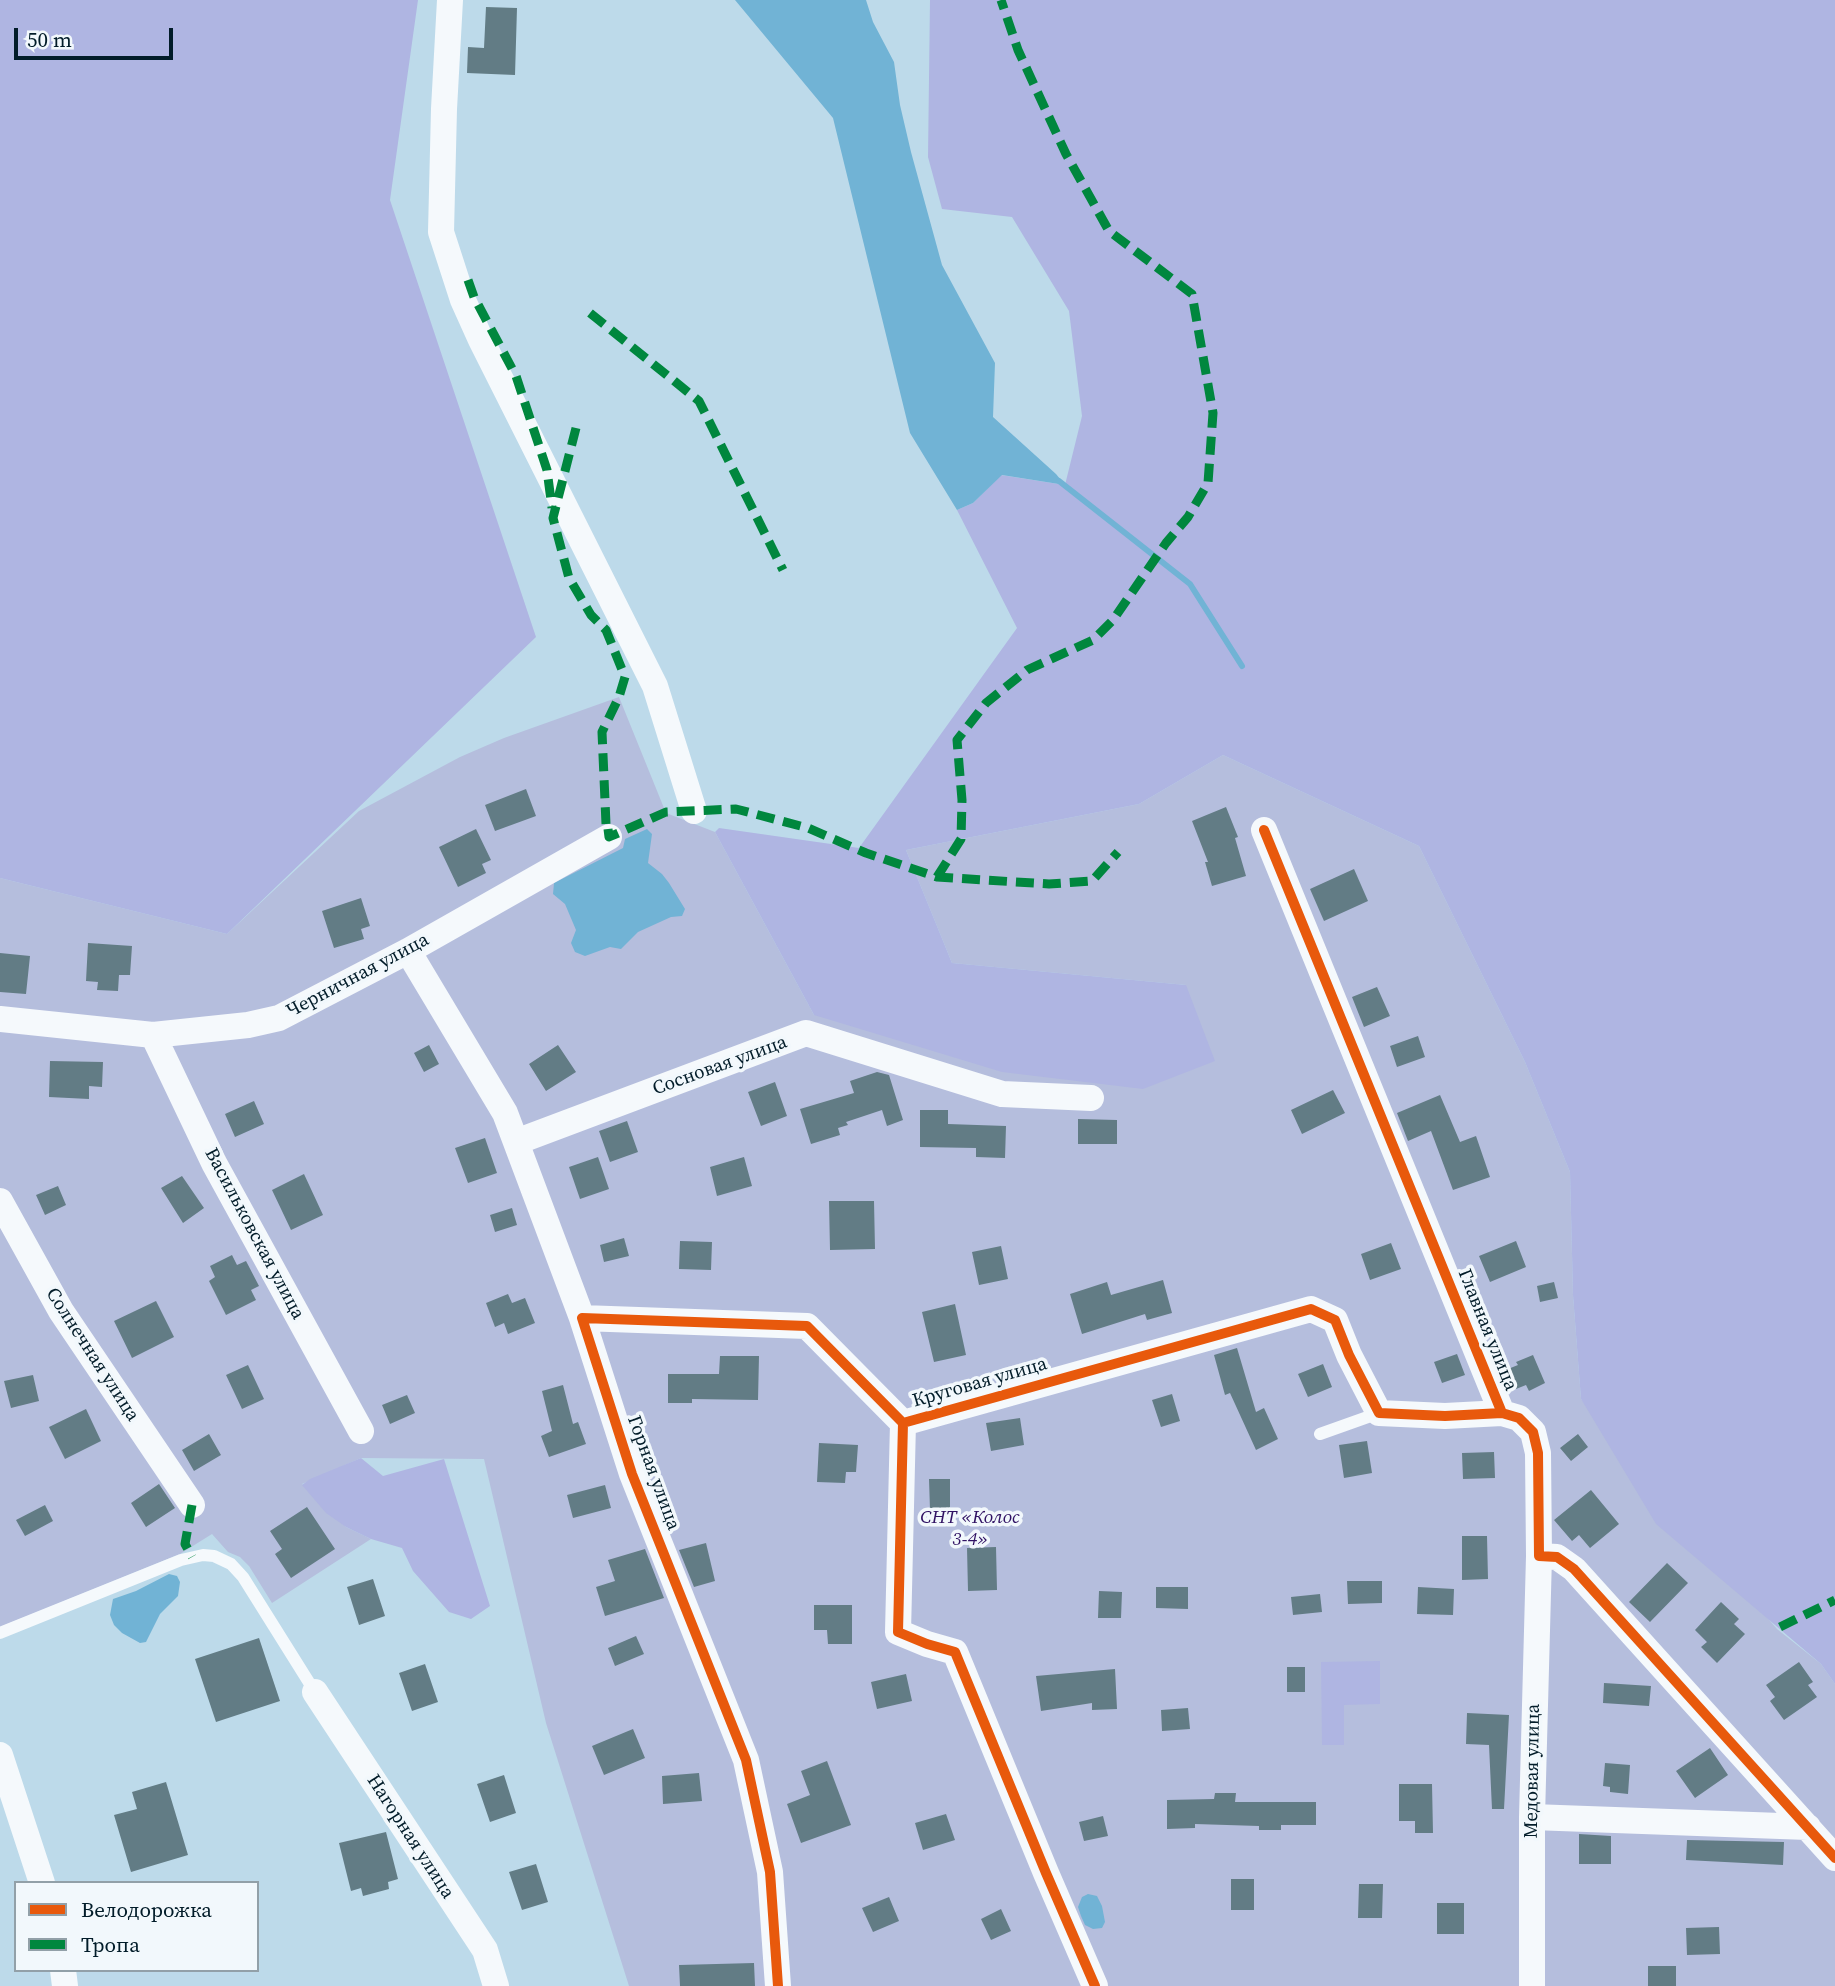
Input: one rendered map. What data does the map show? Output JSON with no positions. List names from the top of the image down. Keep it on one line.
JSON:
{"streets":{"street":["Черничная улица","Сосновая улица","Васильковская улица","Главная улица","Солнечная улица","Круговая улица","Горная улица","Медовая улица","Нагорная улица"]},"crossings":[["Черничная улица","Васильковская улица"],["Черничная улица","Горная улица"],["Сосновая улица","Горная улица"],["Главная улица","Медовая улица"]],"parks":["СНТ «Колос 3-4»"],"legend":["Велодорожка","Тропа"],"scale_bar":"50 m"}
